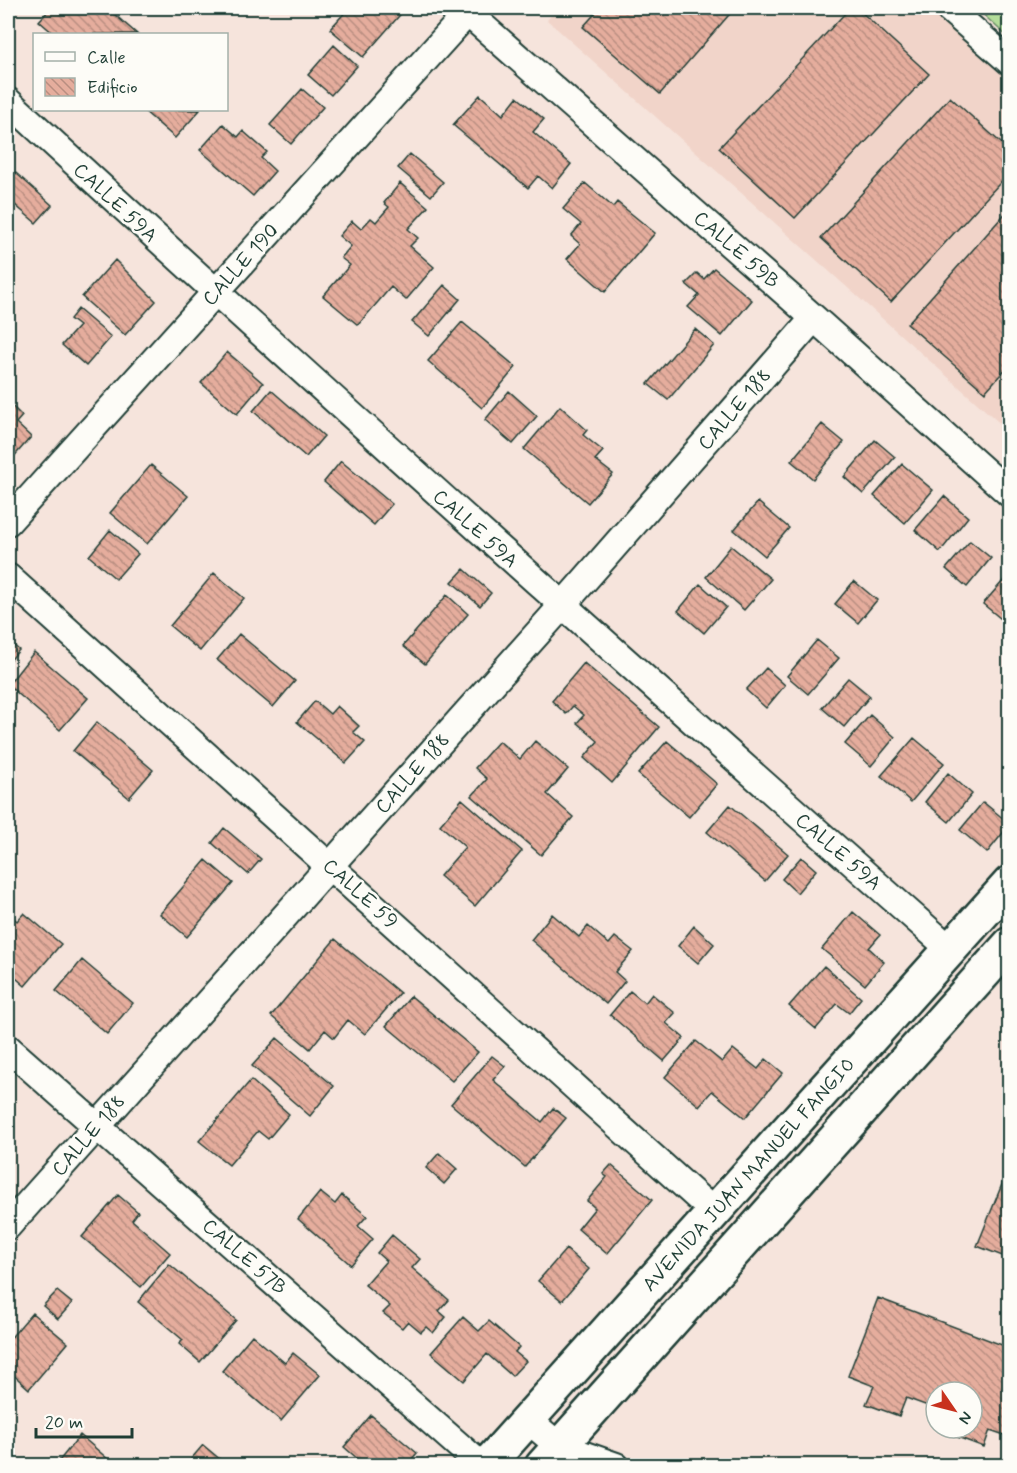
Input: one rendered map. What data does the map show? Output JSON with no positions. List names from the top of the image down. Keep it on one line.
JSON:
{"streets":{"main road":["AVENIDA JUAN MANUEL FANGIO"],"street":["CALLE 59A","CALLE 59B","CALLE 190","CALLE 188","CALLE 59","CALLE 57B"]},"crossings":[["CALLE 59A","CALLE 190"],["CALLE 59A","CALLE 188"],["CALLE 59A","AVENIDA JUAN MANUEL FANGIO"],["CALLE 59B","CALLE 190"],["CALLE 59B","CALLE 188"],["CALLE 188","CALLE 59"],["CALLE 188","CALLE 57B"],["CALLE 59","AVENIDA JUAN MANUEL FANGIO"],["AVENIDA JUAN MANUEL FANGIO","CALLE 57B"]],"legend":["Calle","Edificio"],"scale_bar":"20 m","north":"bottom right"}
